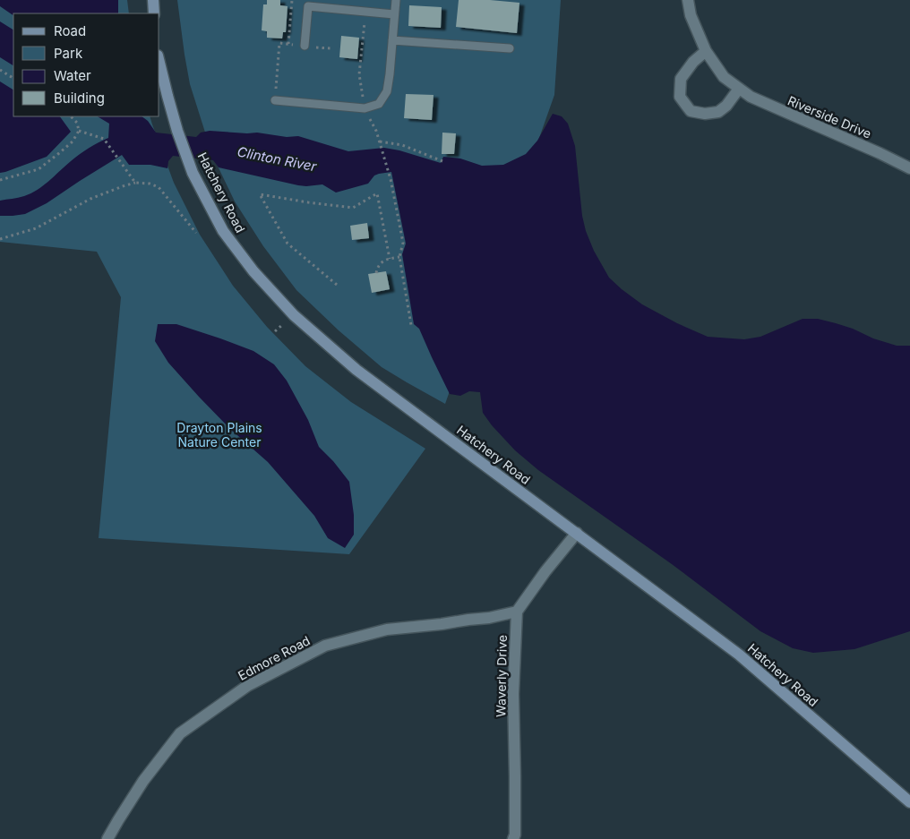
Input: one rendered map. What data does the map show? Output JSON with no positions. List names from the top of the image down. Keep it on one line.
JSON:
{"streets":{"street":["Riverside Drive","Hatchery Road","Edmore Road","Waverly Drive"]},"crossings":[["Edmore Road","Waverly Drive"]],"water":["Clinton River"],"parks":["Drayton Plains Nature Center"],"legend":["Road","Park","Water","Building"]}
